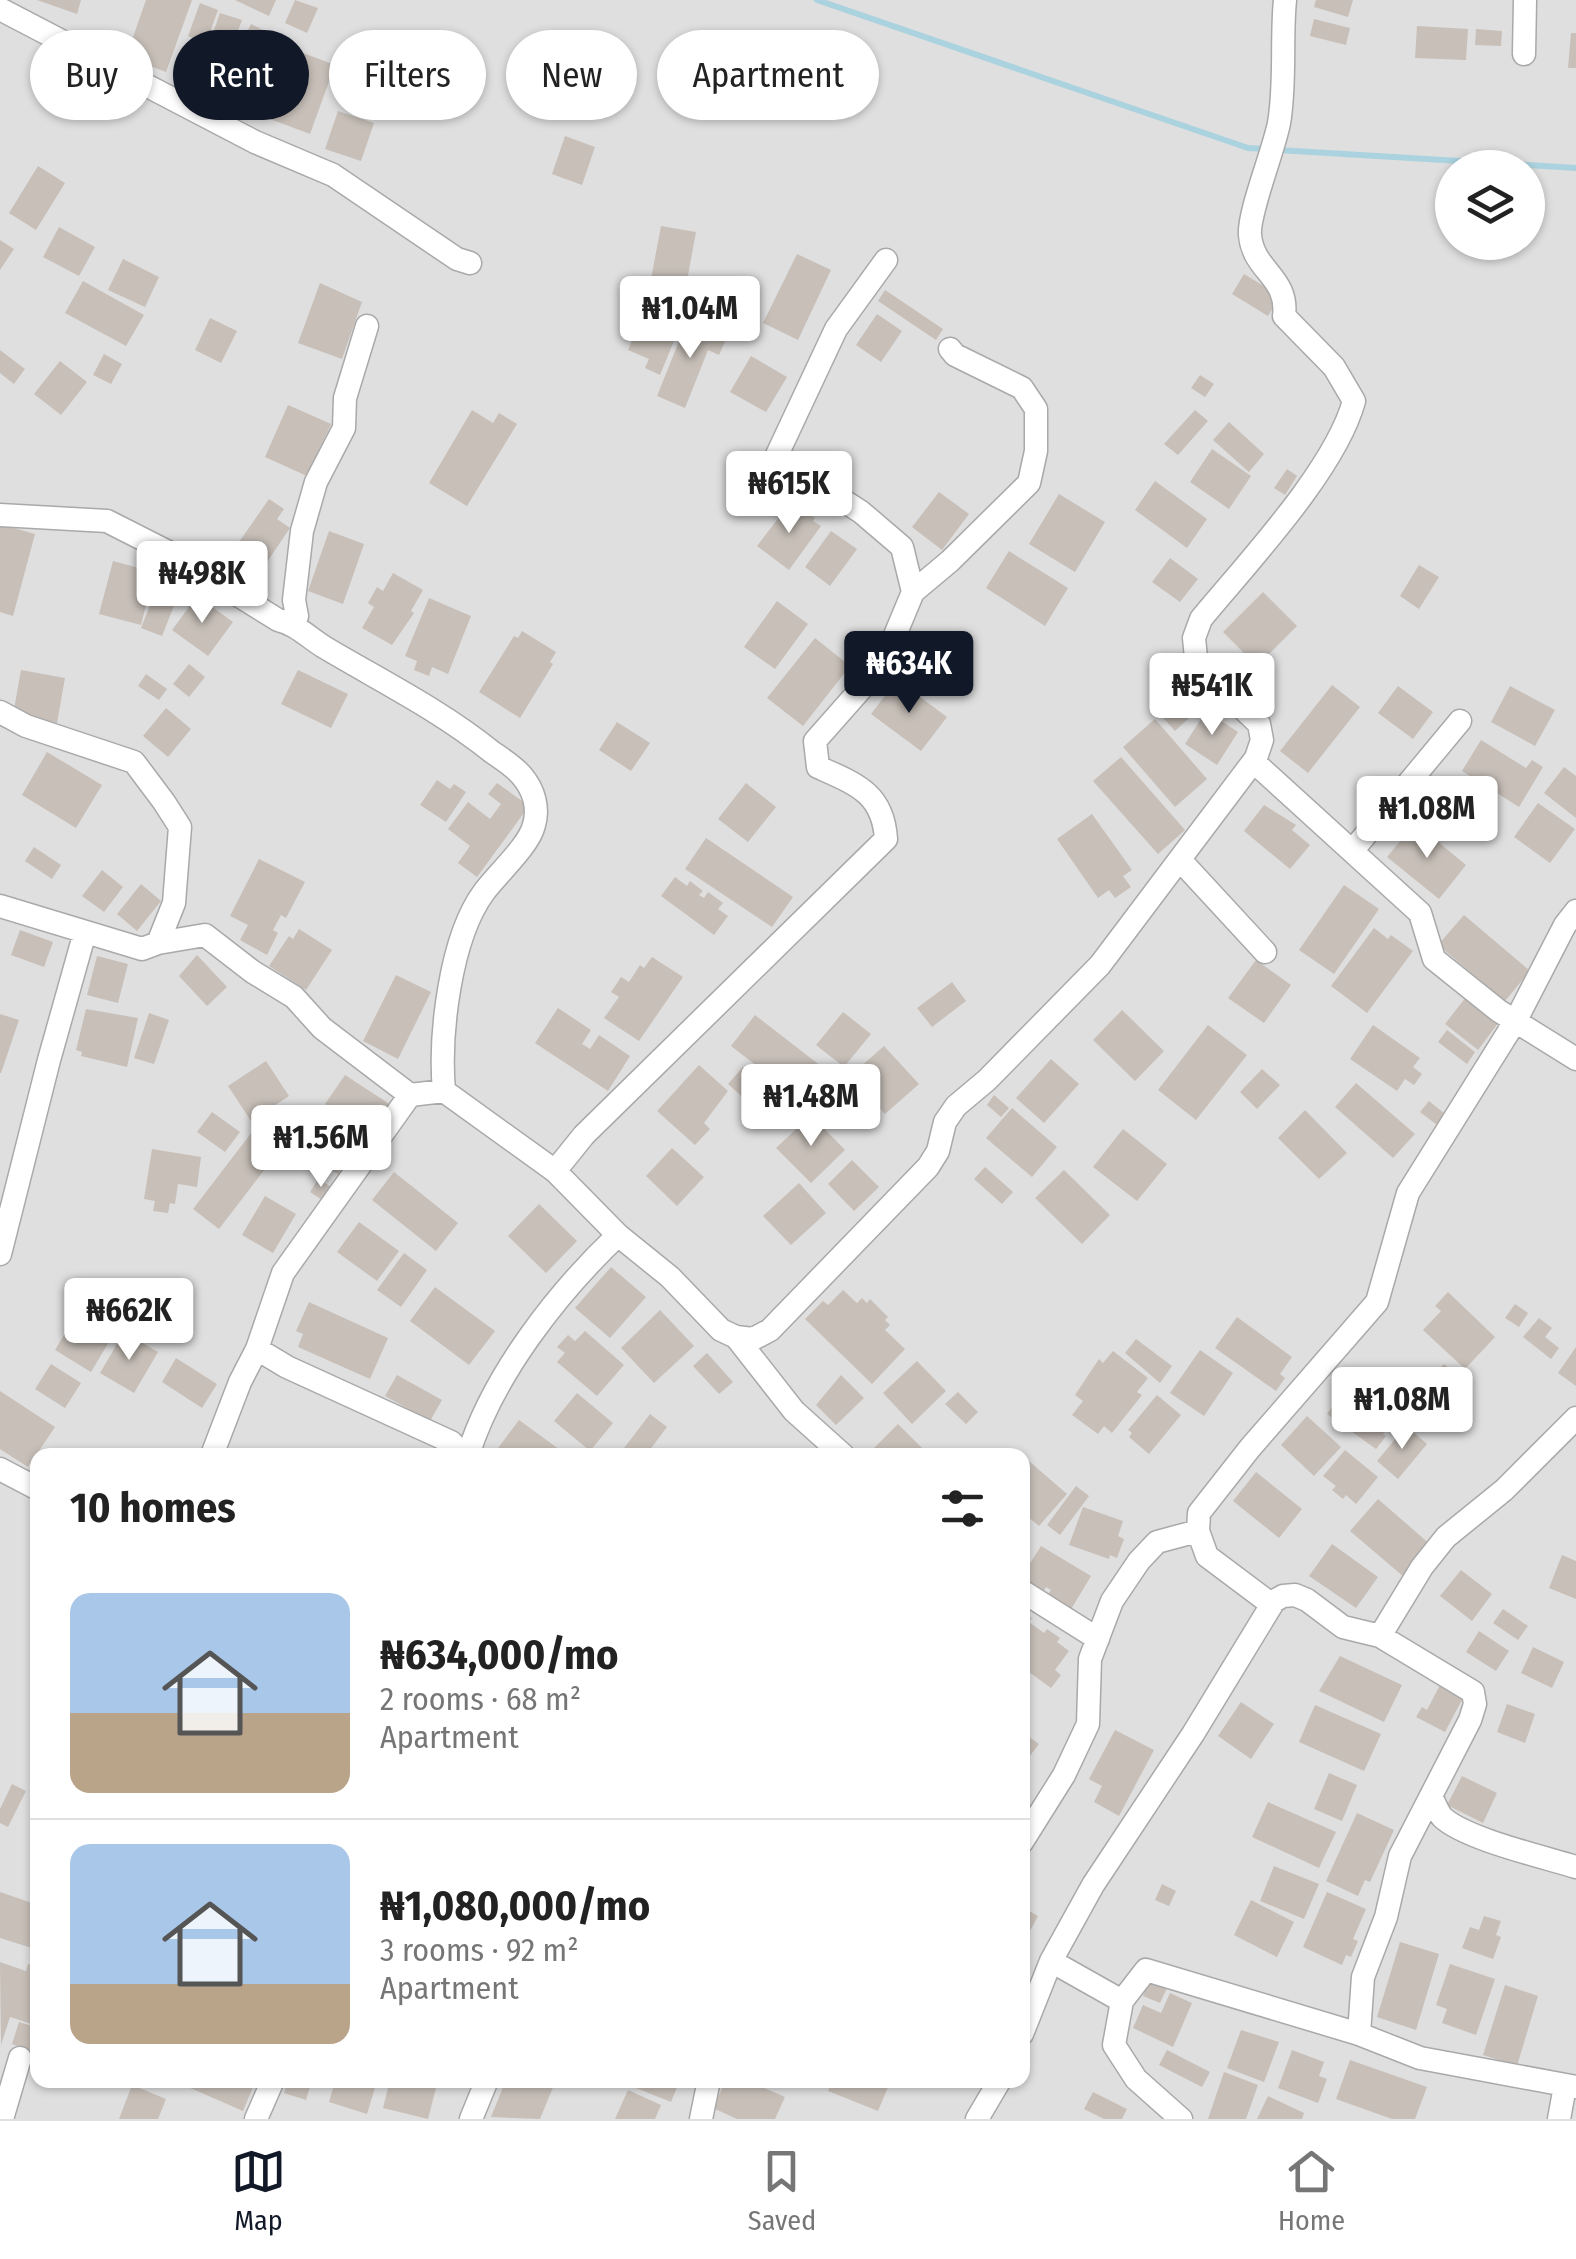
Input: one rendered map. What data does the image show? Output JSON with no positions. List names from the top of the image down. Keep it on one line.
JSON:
{"page":{"chip":["Buy","Rent","Filters","New","Apartment"],"price":["₦1.04M","₦615K","₦498K","₦634K","₦541K","₦1.08M","₦1.48M","₦1.56M","₦662K","₦1.08M"],"heading":"10 homes","list":[{"name":"₦634,000/mo","note":"2 rooms · 68 m² · Apartment"},{"name":"₦1,080,000/mo","note":"3 rooms · 92 m² · Apartment"}],"tabs":["Map","Saved","Home"]}}
